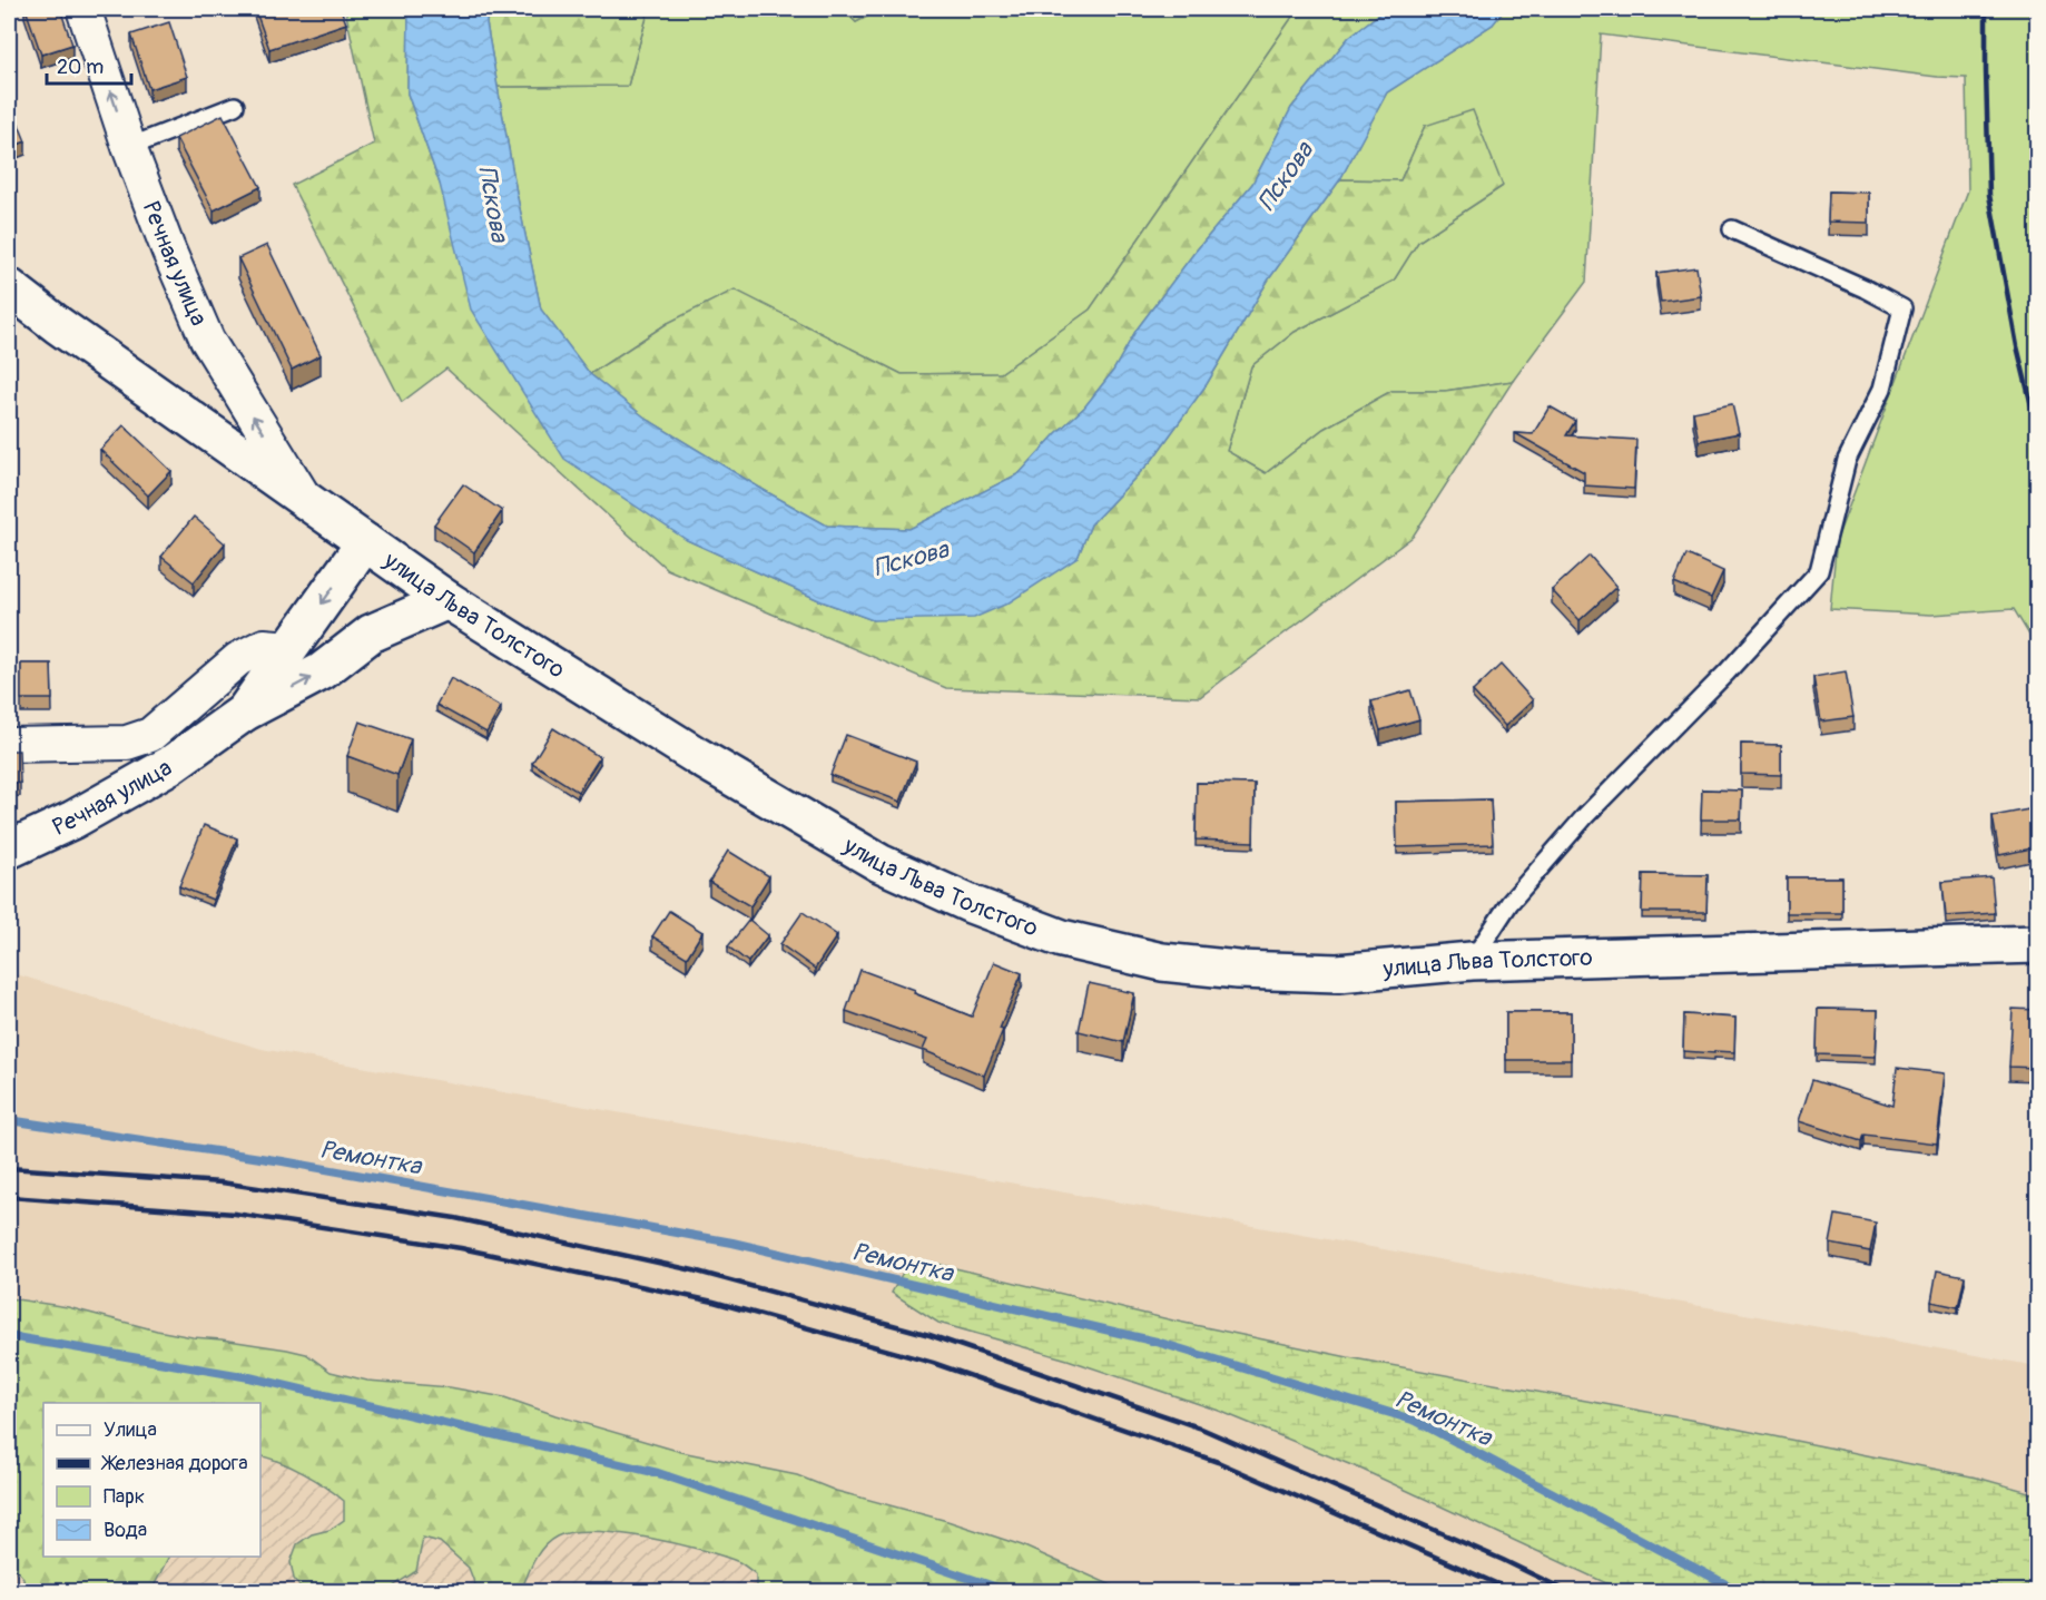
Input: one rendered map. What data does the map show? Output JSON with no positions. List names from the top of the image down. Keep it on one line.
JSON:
{"streets":{"main road":["Речная улица","улица Льва Толстого"]},"crossings":[["Речная улица","улица Льва Толстого"]],"one_way":["Речная улица"],"water":["Пскова","Ремонтка"],"legend":["Улица","Железная дорога","Парк","Вода"],"scale_bar":"20 m"}
